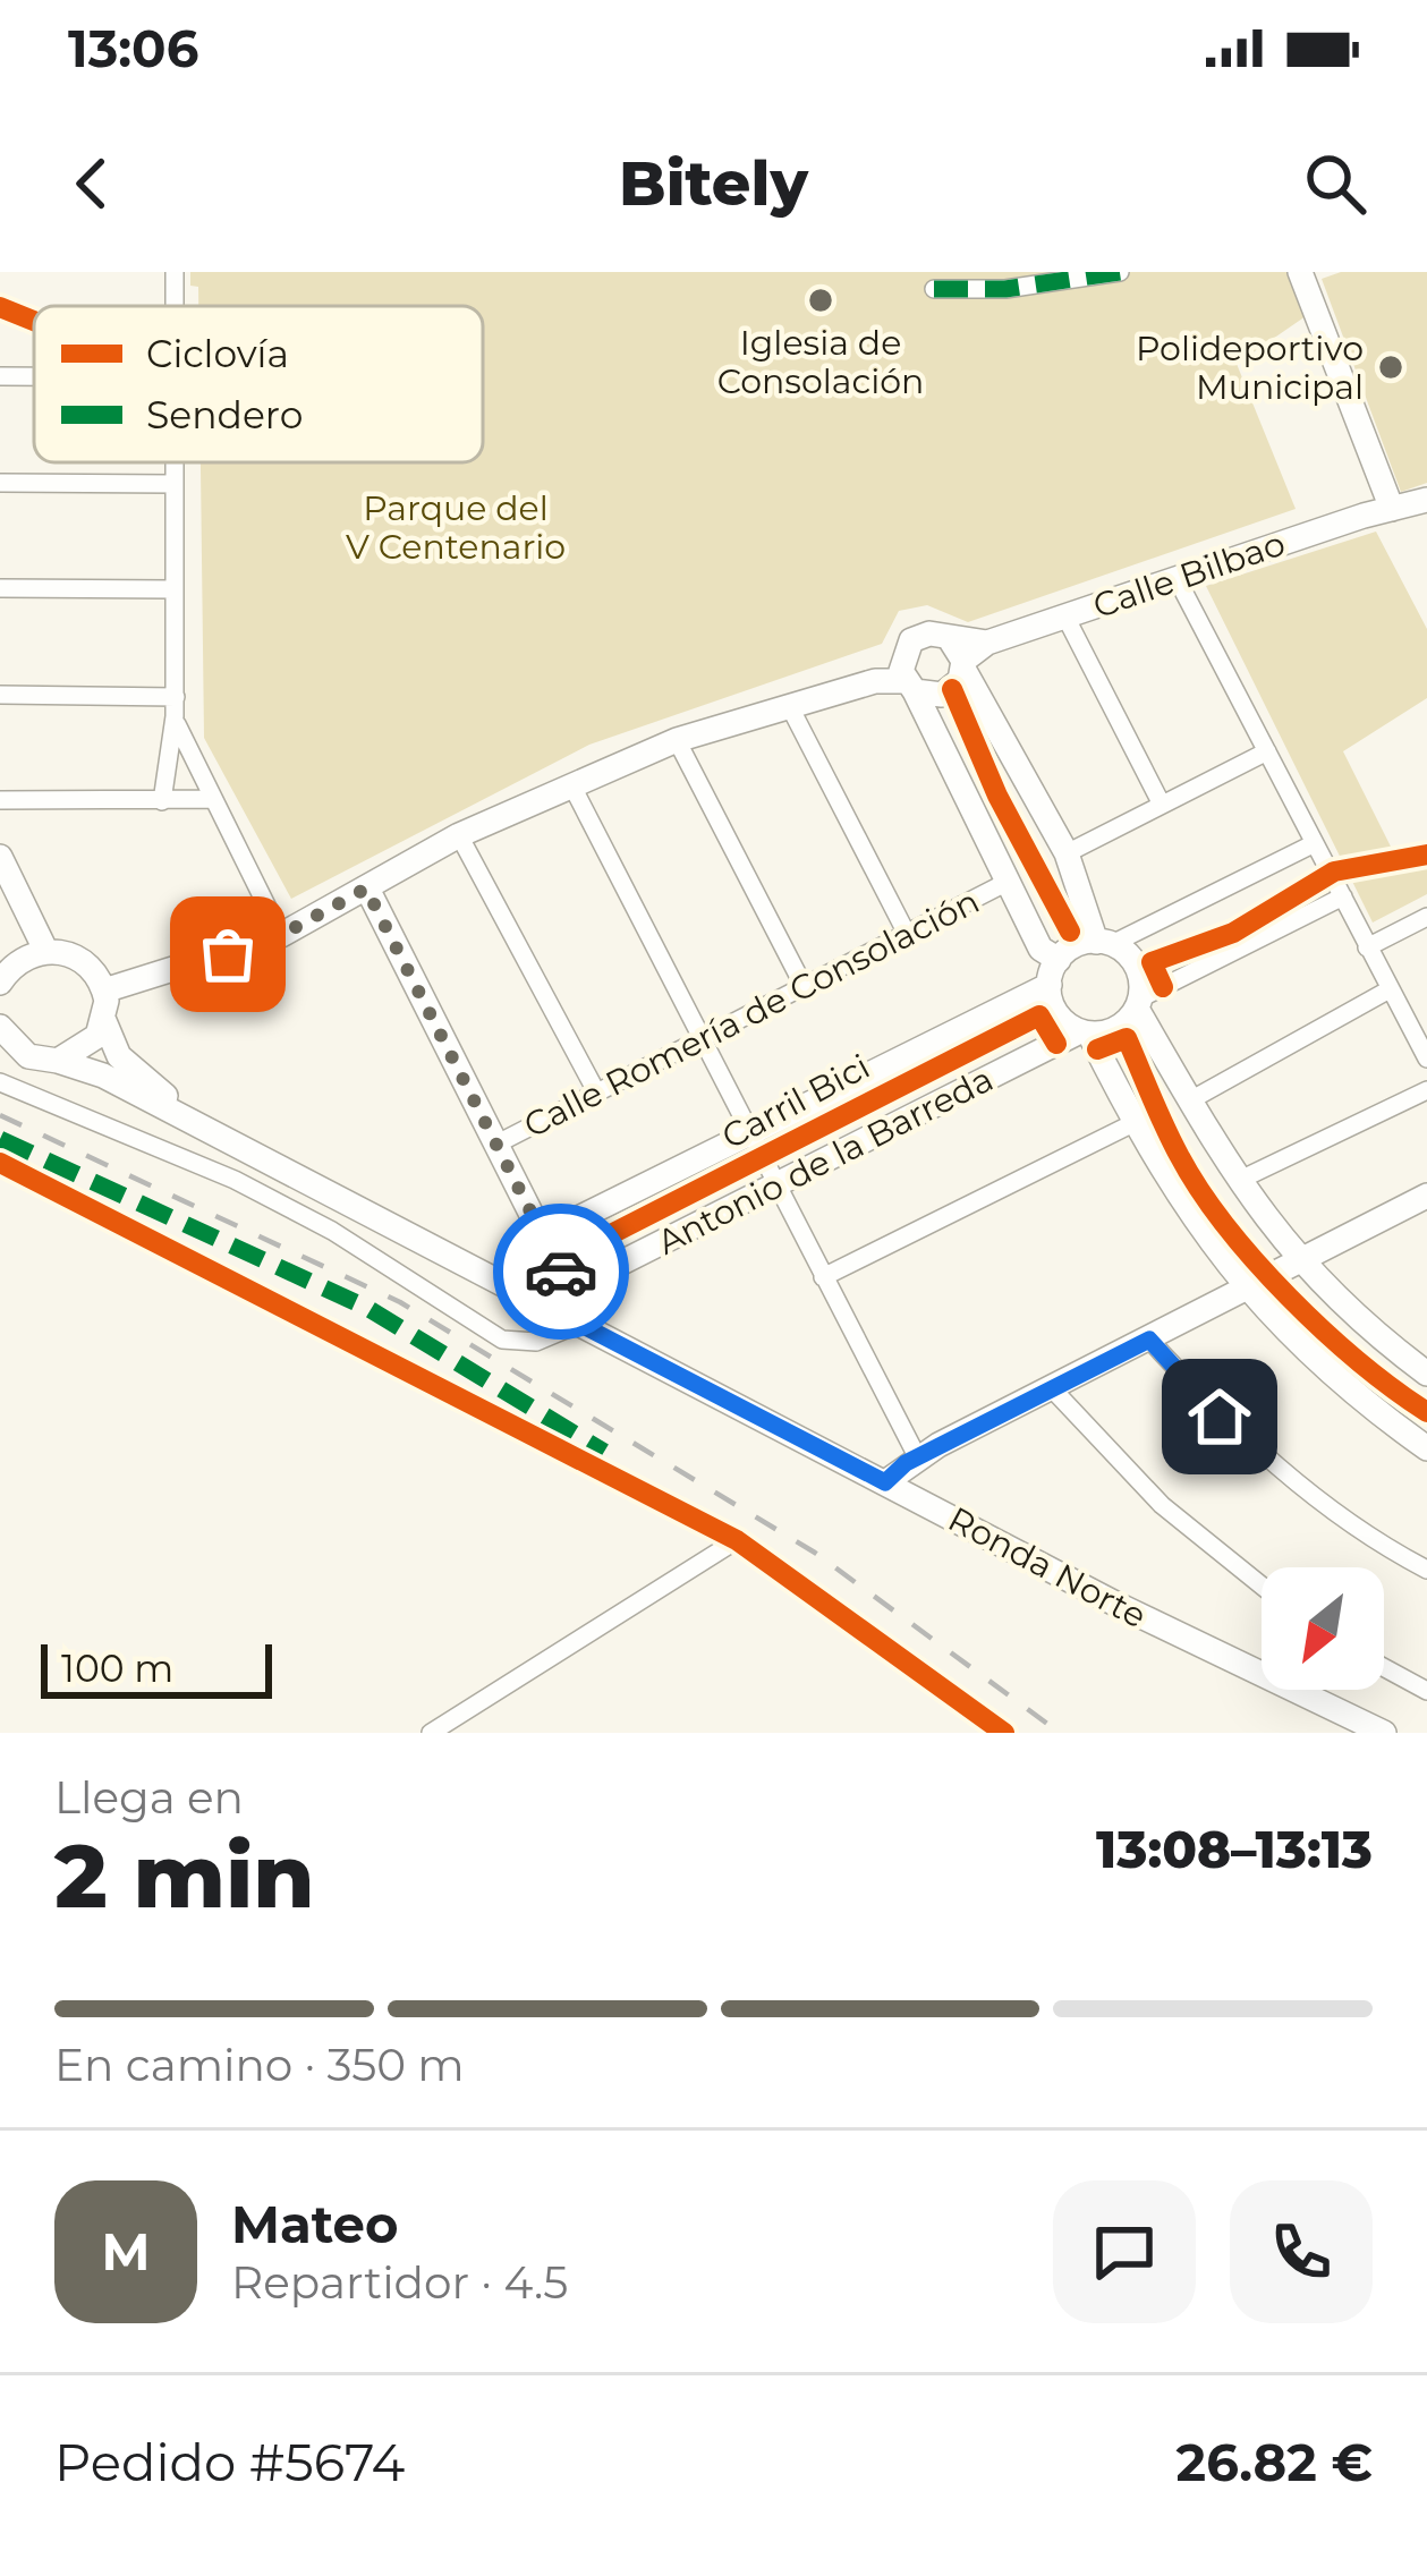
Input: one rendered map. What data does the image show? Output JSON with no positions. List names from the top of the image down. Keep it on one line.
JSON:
{"streets":{"street":["Calle Bilbao","Calle Romería de Consolación","Antonio de la Barreda","Ronda Norte"],"cycle path":["Carril Bici"]},"parks":["Parque del V Centenario"],"places":["Iglesia de Consolación","Polideportivo Municipal"],"legend":["Ciclovía","Sendero"],"scale_bar":"100 m","north":"bottom left","page":{"status":"13:06","header":"Bitely","scale":"100 m","heading":["2 min","Llega en","13:08–13:13"],"panel":["Mateo","Repartidor · 4.5","Pedido #5674","26.82 €"],"bar":"En camino · 350 m","round":"M"}}
